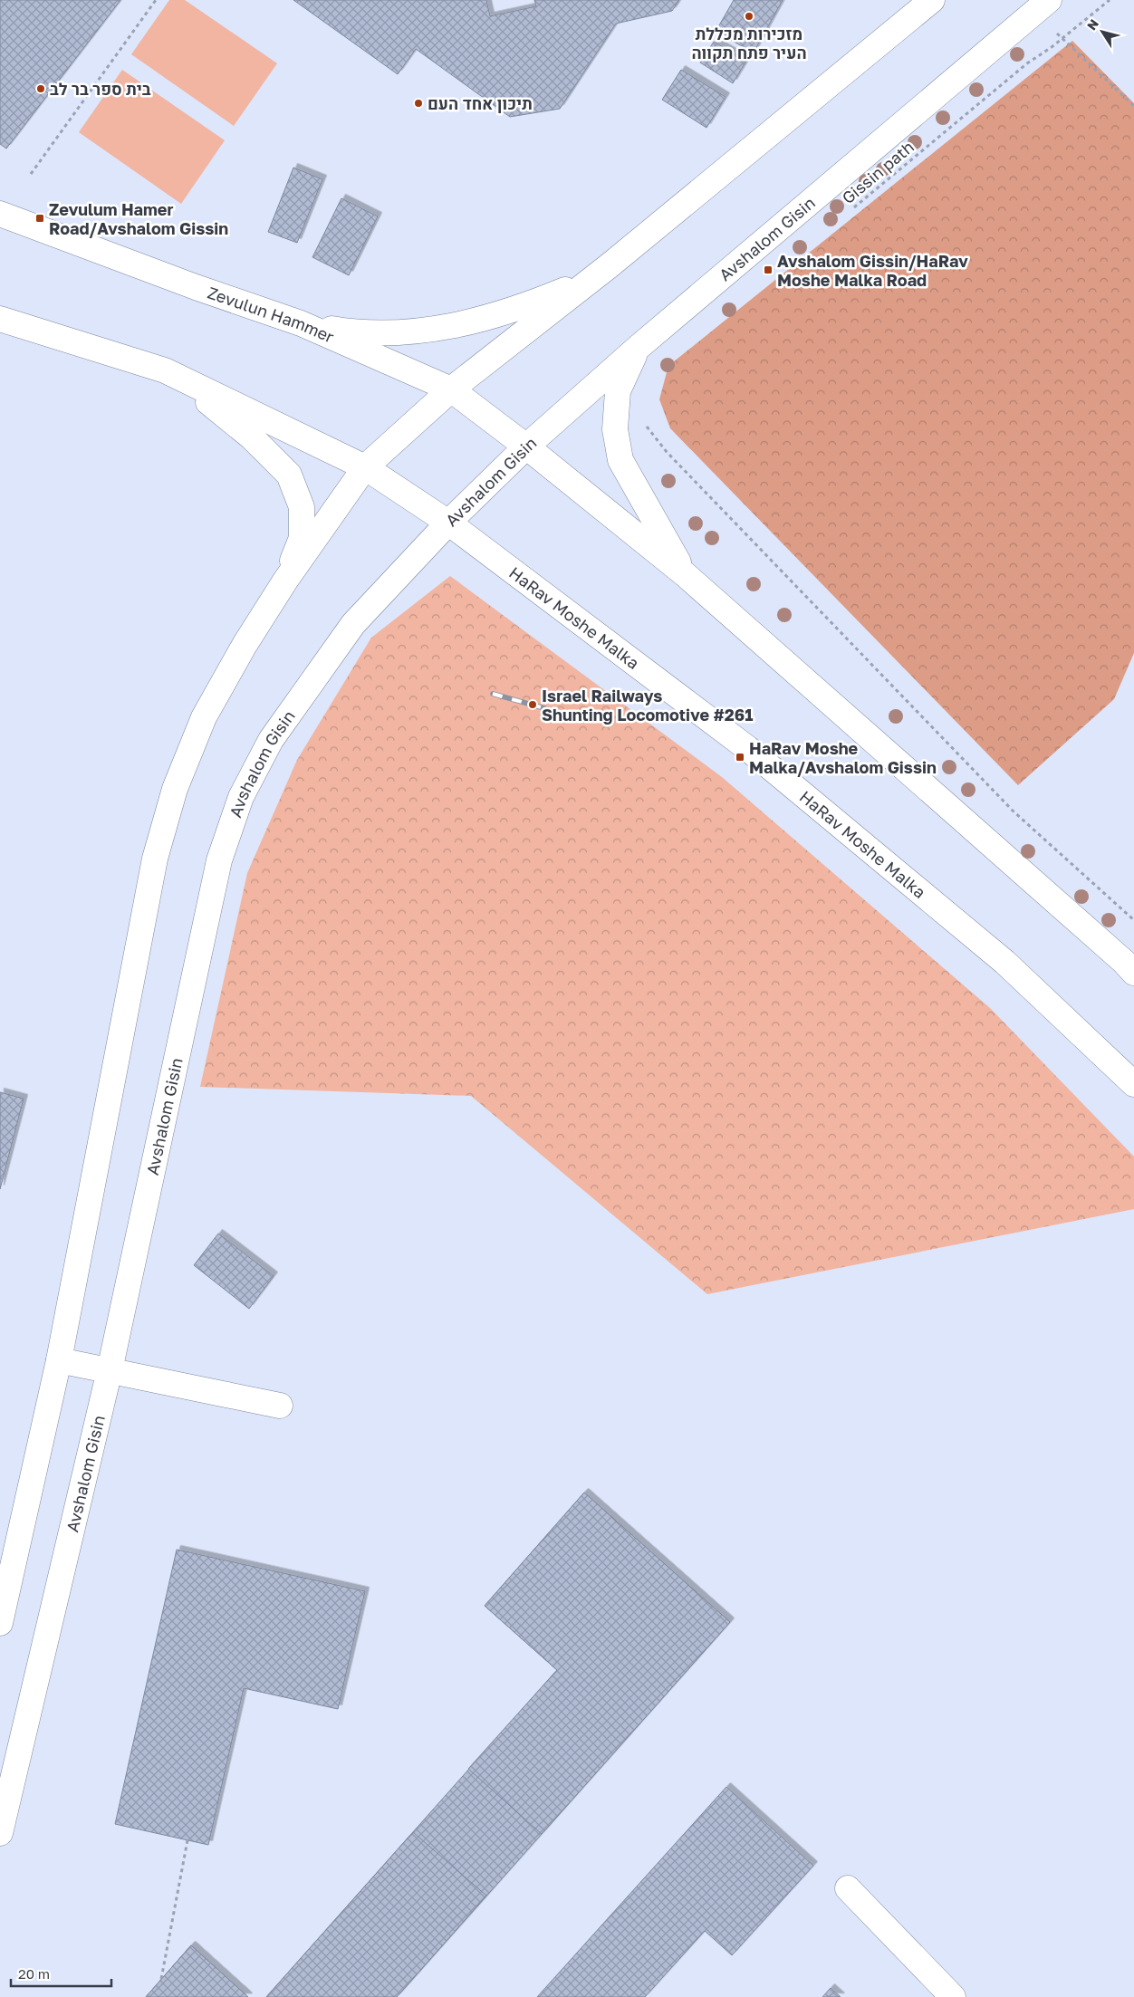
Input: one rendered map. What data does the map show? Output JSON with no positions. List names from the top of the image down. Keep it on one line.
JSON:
{"streets":{"street":["Avshalom Gisin","Zevulun Hammer","HaRav Moshe Malka"],"path":["Gissin path"]},"crossings":[["Avshalom Gisin","Zevulun Hammer"],["Avshalom Gisin","HaRav Moshe Malka"]],"places":{"other":["מזכירות מכללת העיר פתח תקווה","בית ספר בר לב","תיכון אחד העם","Israel Railways Shunting Locomotive #261"],"transit":["Zevulum Hamer Road/Avshalom Gissin","Avshalom Gissin/HaRav Moshe Malka Road","HaRav Moshe Malka/Avshalom Gissin"]},"scale_bar":"20 m","north":"top left"}
